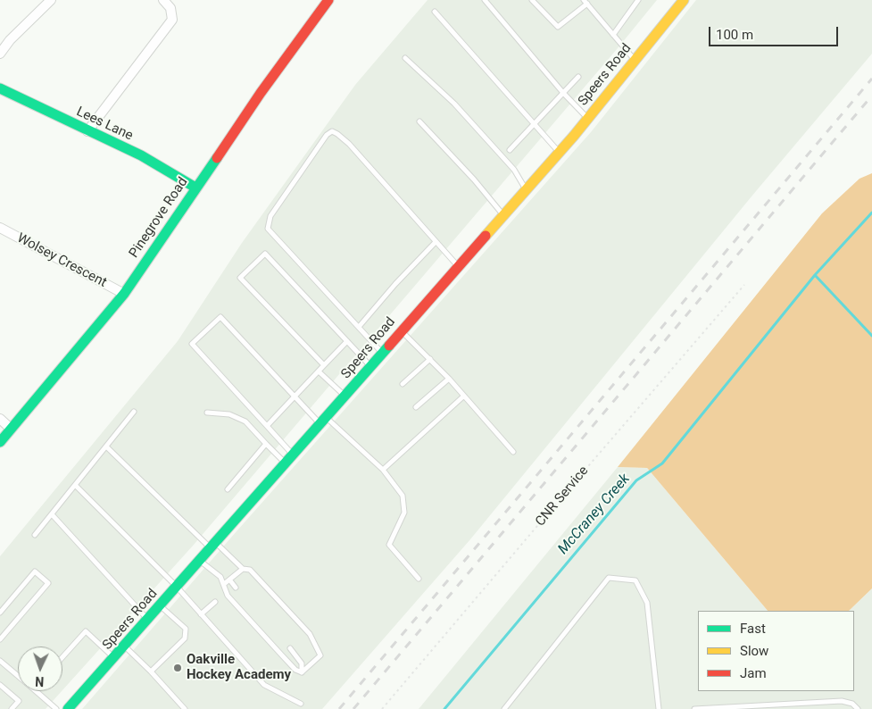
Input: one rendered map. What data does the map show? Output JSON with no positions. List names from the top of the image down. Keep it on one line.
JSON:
{"streets":{"main road":["Speers Road","Lees Lane","Pinegrove Road"],"street":["Wolsey Crescent"],"path":["CNR Service"]},"crossings":[["Lees Lane","Pinegrove Road"],["Pinegrove Road","Wolsey Crescent"]],"water":["McCraney Creek"],"places":["Oakville Hockey Academy"],"legend":["Fast","Slow","Jam"],"scale_bar":"100 m","north":"bottom"}
